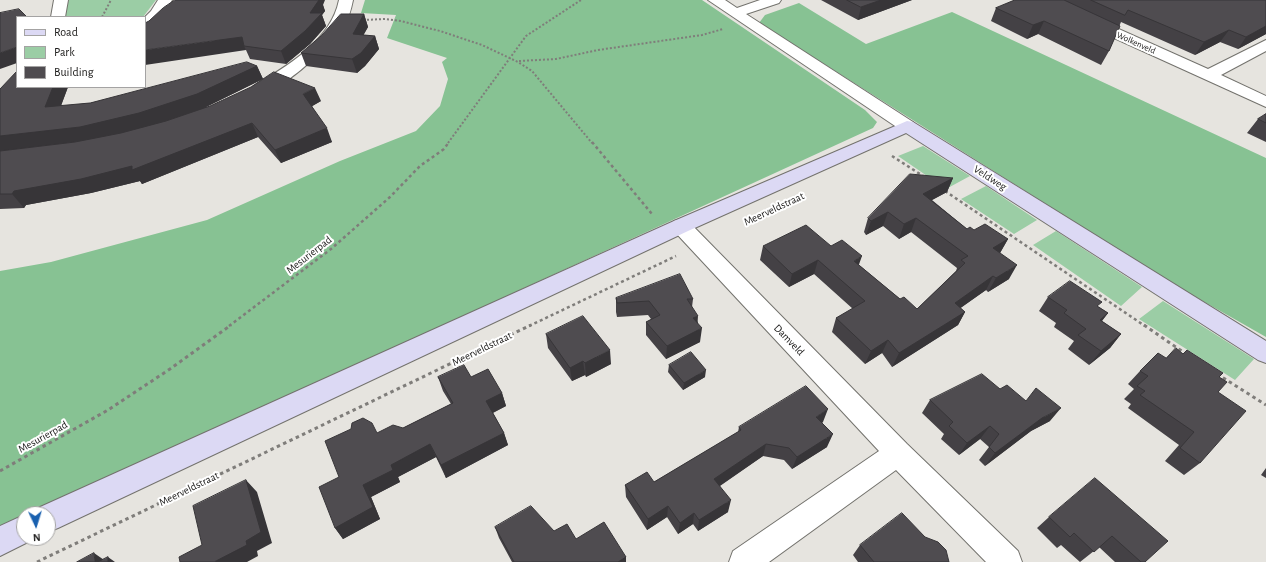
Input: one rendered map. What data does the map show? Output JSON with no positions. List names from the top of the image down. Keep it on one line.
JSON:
{"streets":{"street":["Wolkenveld","Veldweg","Meerveldstraat","Damveld"],"path":["Mesurierpad"]},"crossings":[["Veldweg","Meerveldstraat"],["Meerveldstraat","Damveld"]],"legend":["Road","Park","Building"],"north":"bottom"}
